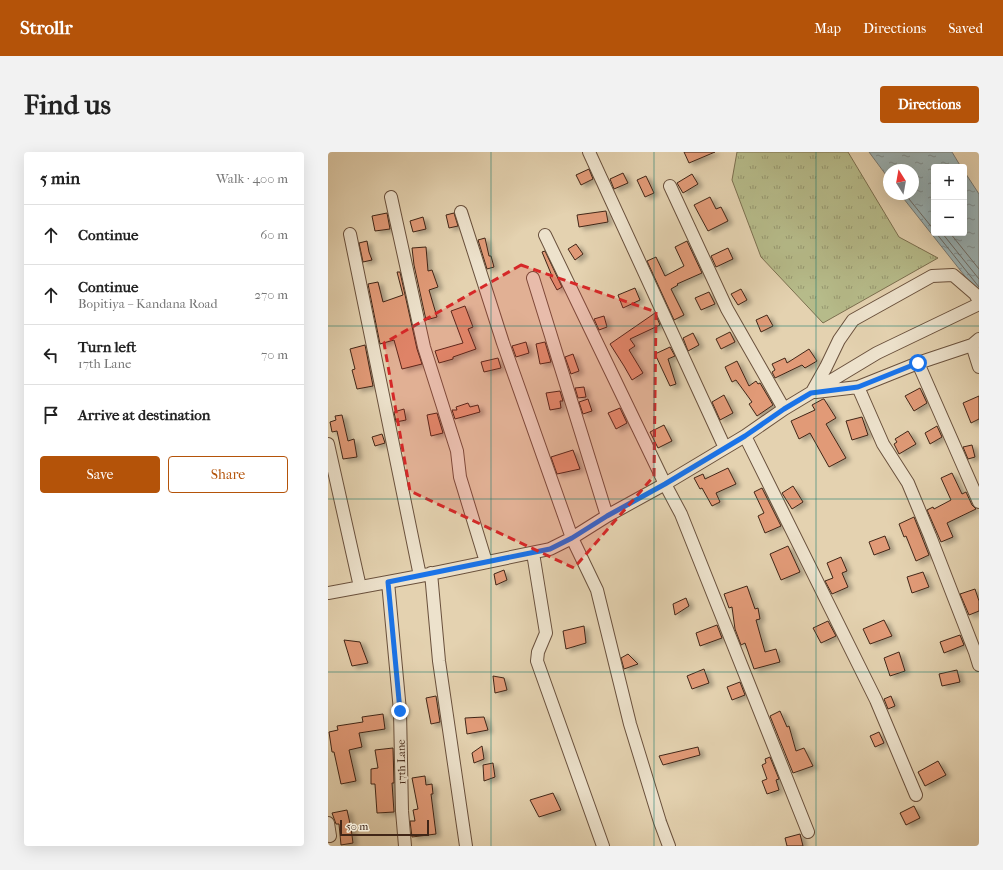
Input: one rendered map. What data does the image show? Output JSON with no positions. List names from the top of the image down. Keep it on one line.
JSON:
{"streets":{"street":["17th Lane"]},"scale_bar":"50 m","north":"top","page":{"header":"Strollr","nav":["Map","Directions","Saved"],"buttons":["Directions",["Save","Share"]],"title":"Find us","heading":["5 min","Walk · 400 m"],"map_buttons":["+","−"],"list":[["Continue","60 m"],["Continue","Bopitiya – Kandana Road","270 m"],["Turn left","17th Lane","70 m"],"Arrive at destination"],"scale":"50 m"}}
